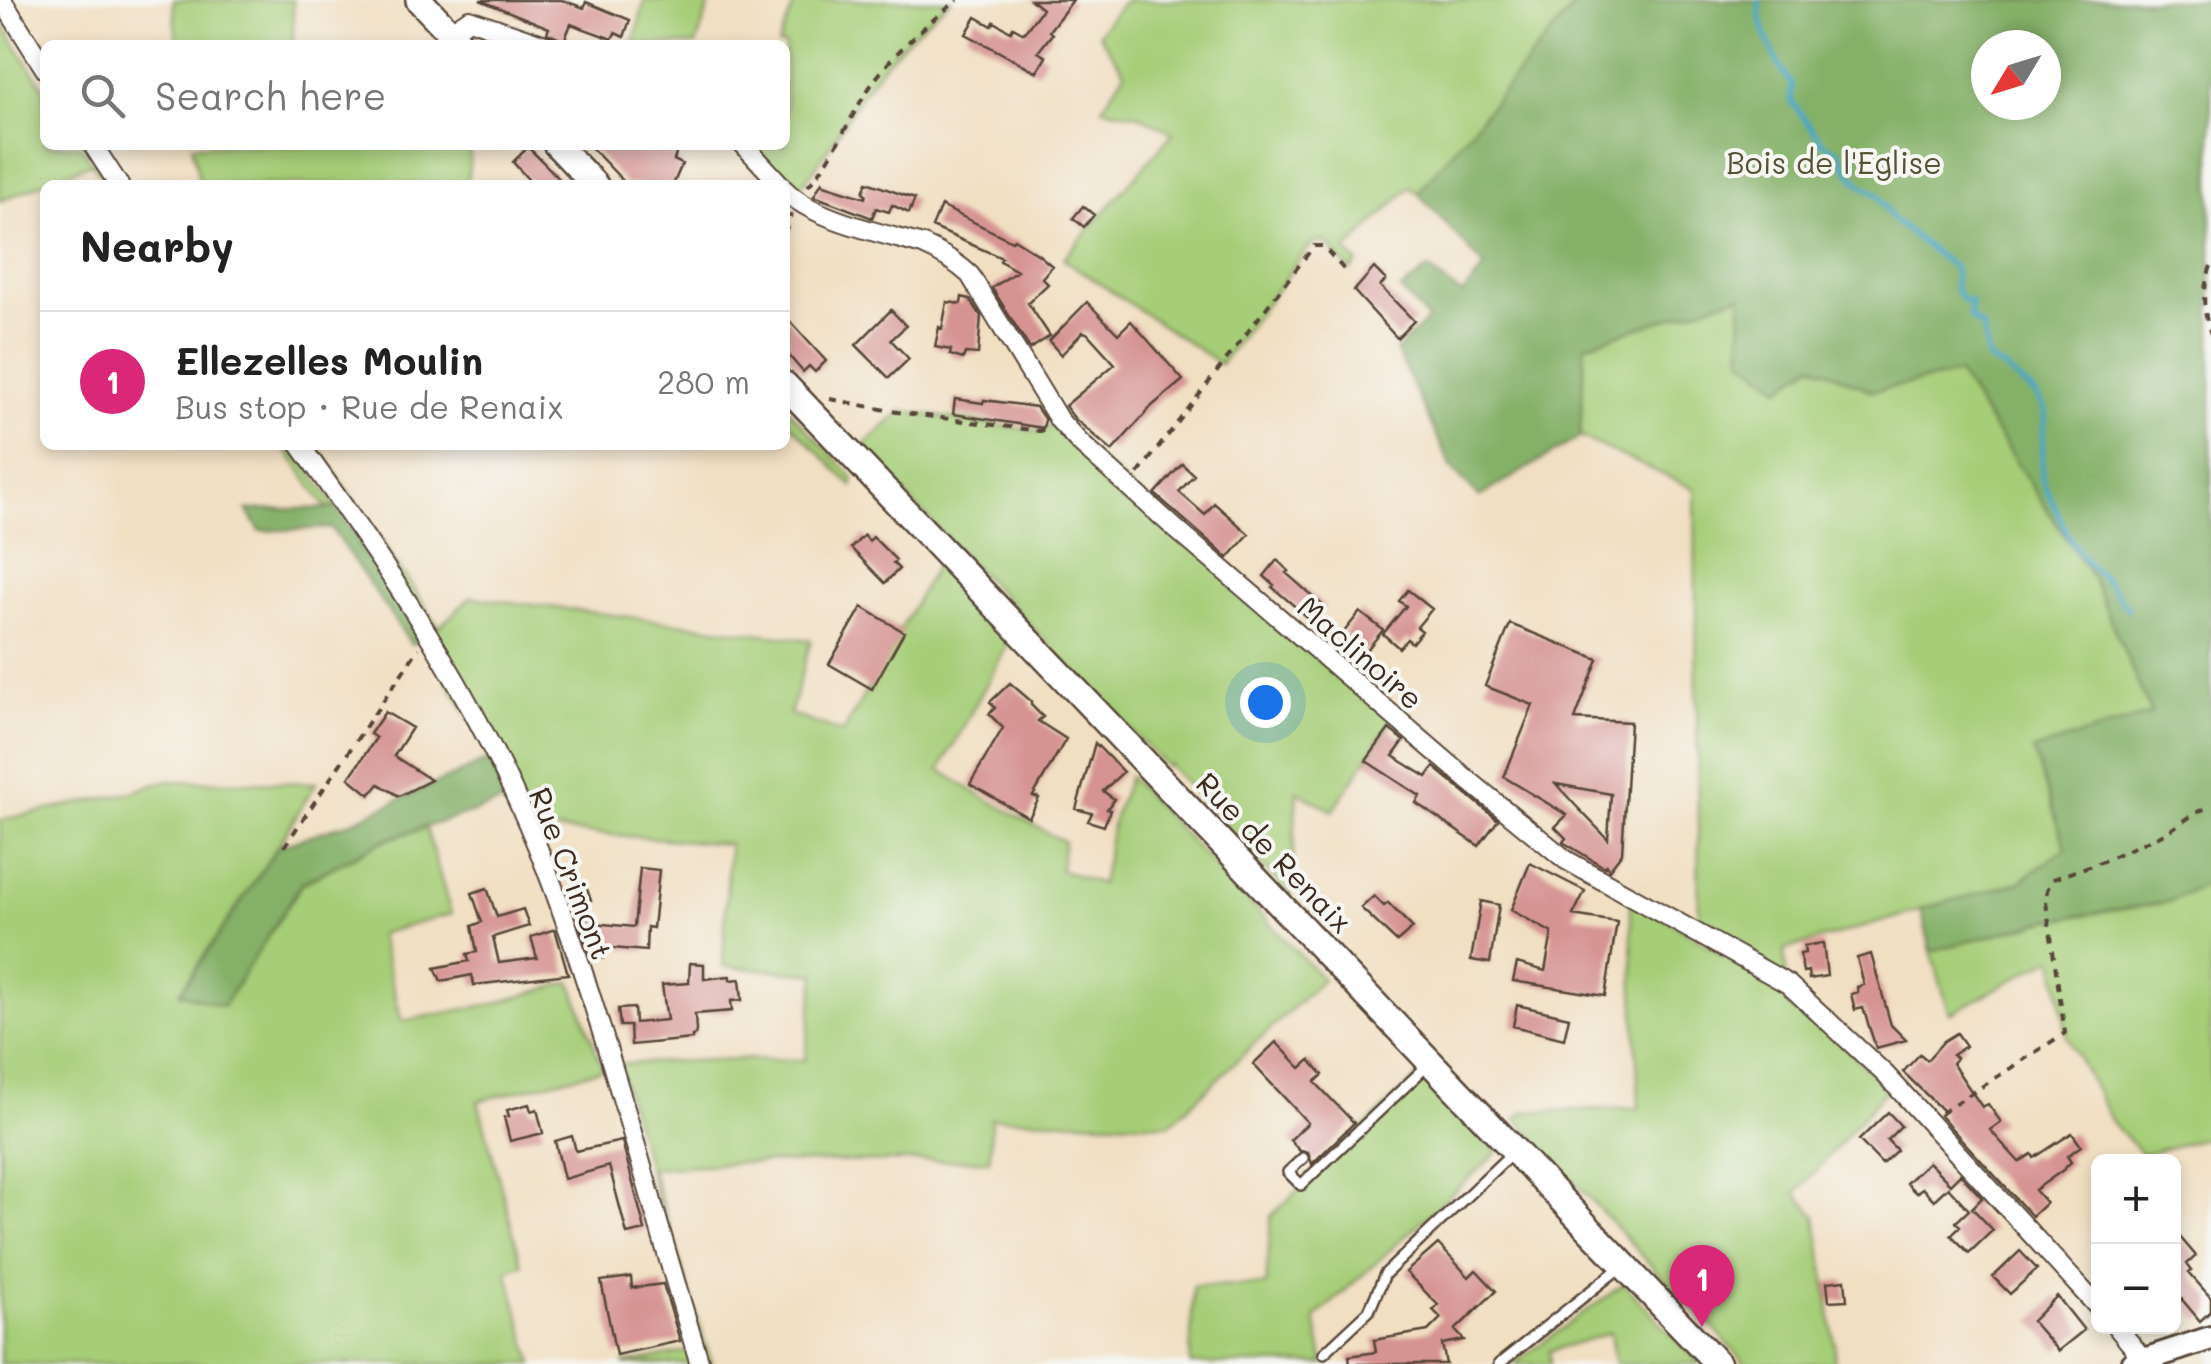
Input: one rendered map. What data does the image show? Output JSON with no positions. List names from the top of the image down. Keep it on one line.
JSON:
{"streets":{"main road":["Rue de Renaix"],"street":["Maclinoire","Rue Crimont"]},"parks":["Bois de l'Eglise"],"north":"bottom left","page":{"search":"Search here","heading":"Nearby","list":[{"mark":"1","name":"Ellezelles Moulin","note":"Bus stop · Rue de Renaix","value":"280 m"}],"map_buttons":["+","−"],"pins":"1"}}
